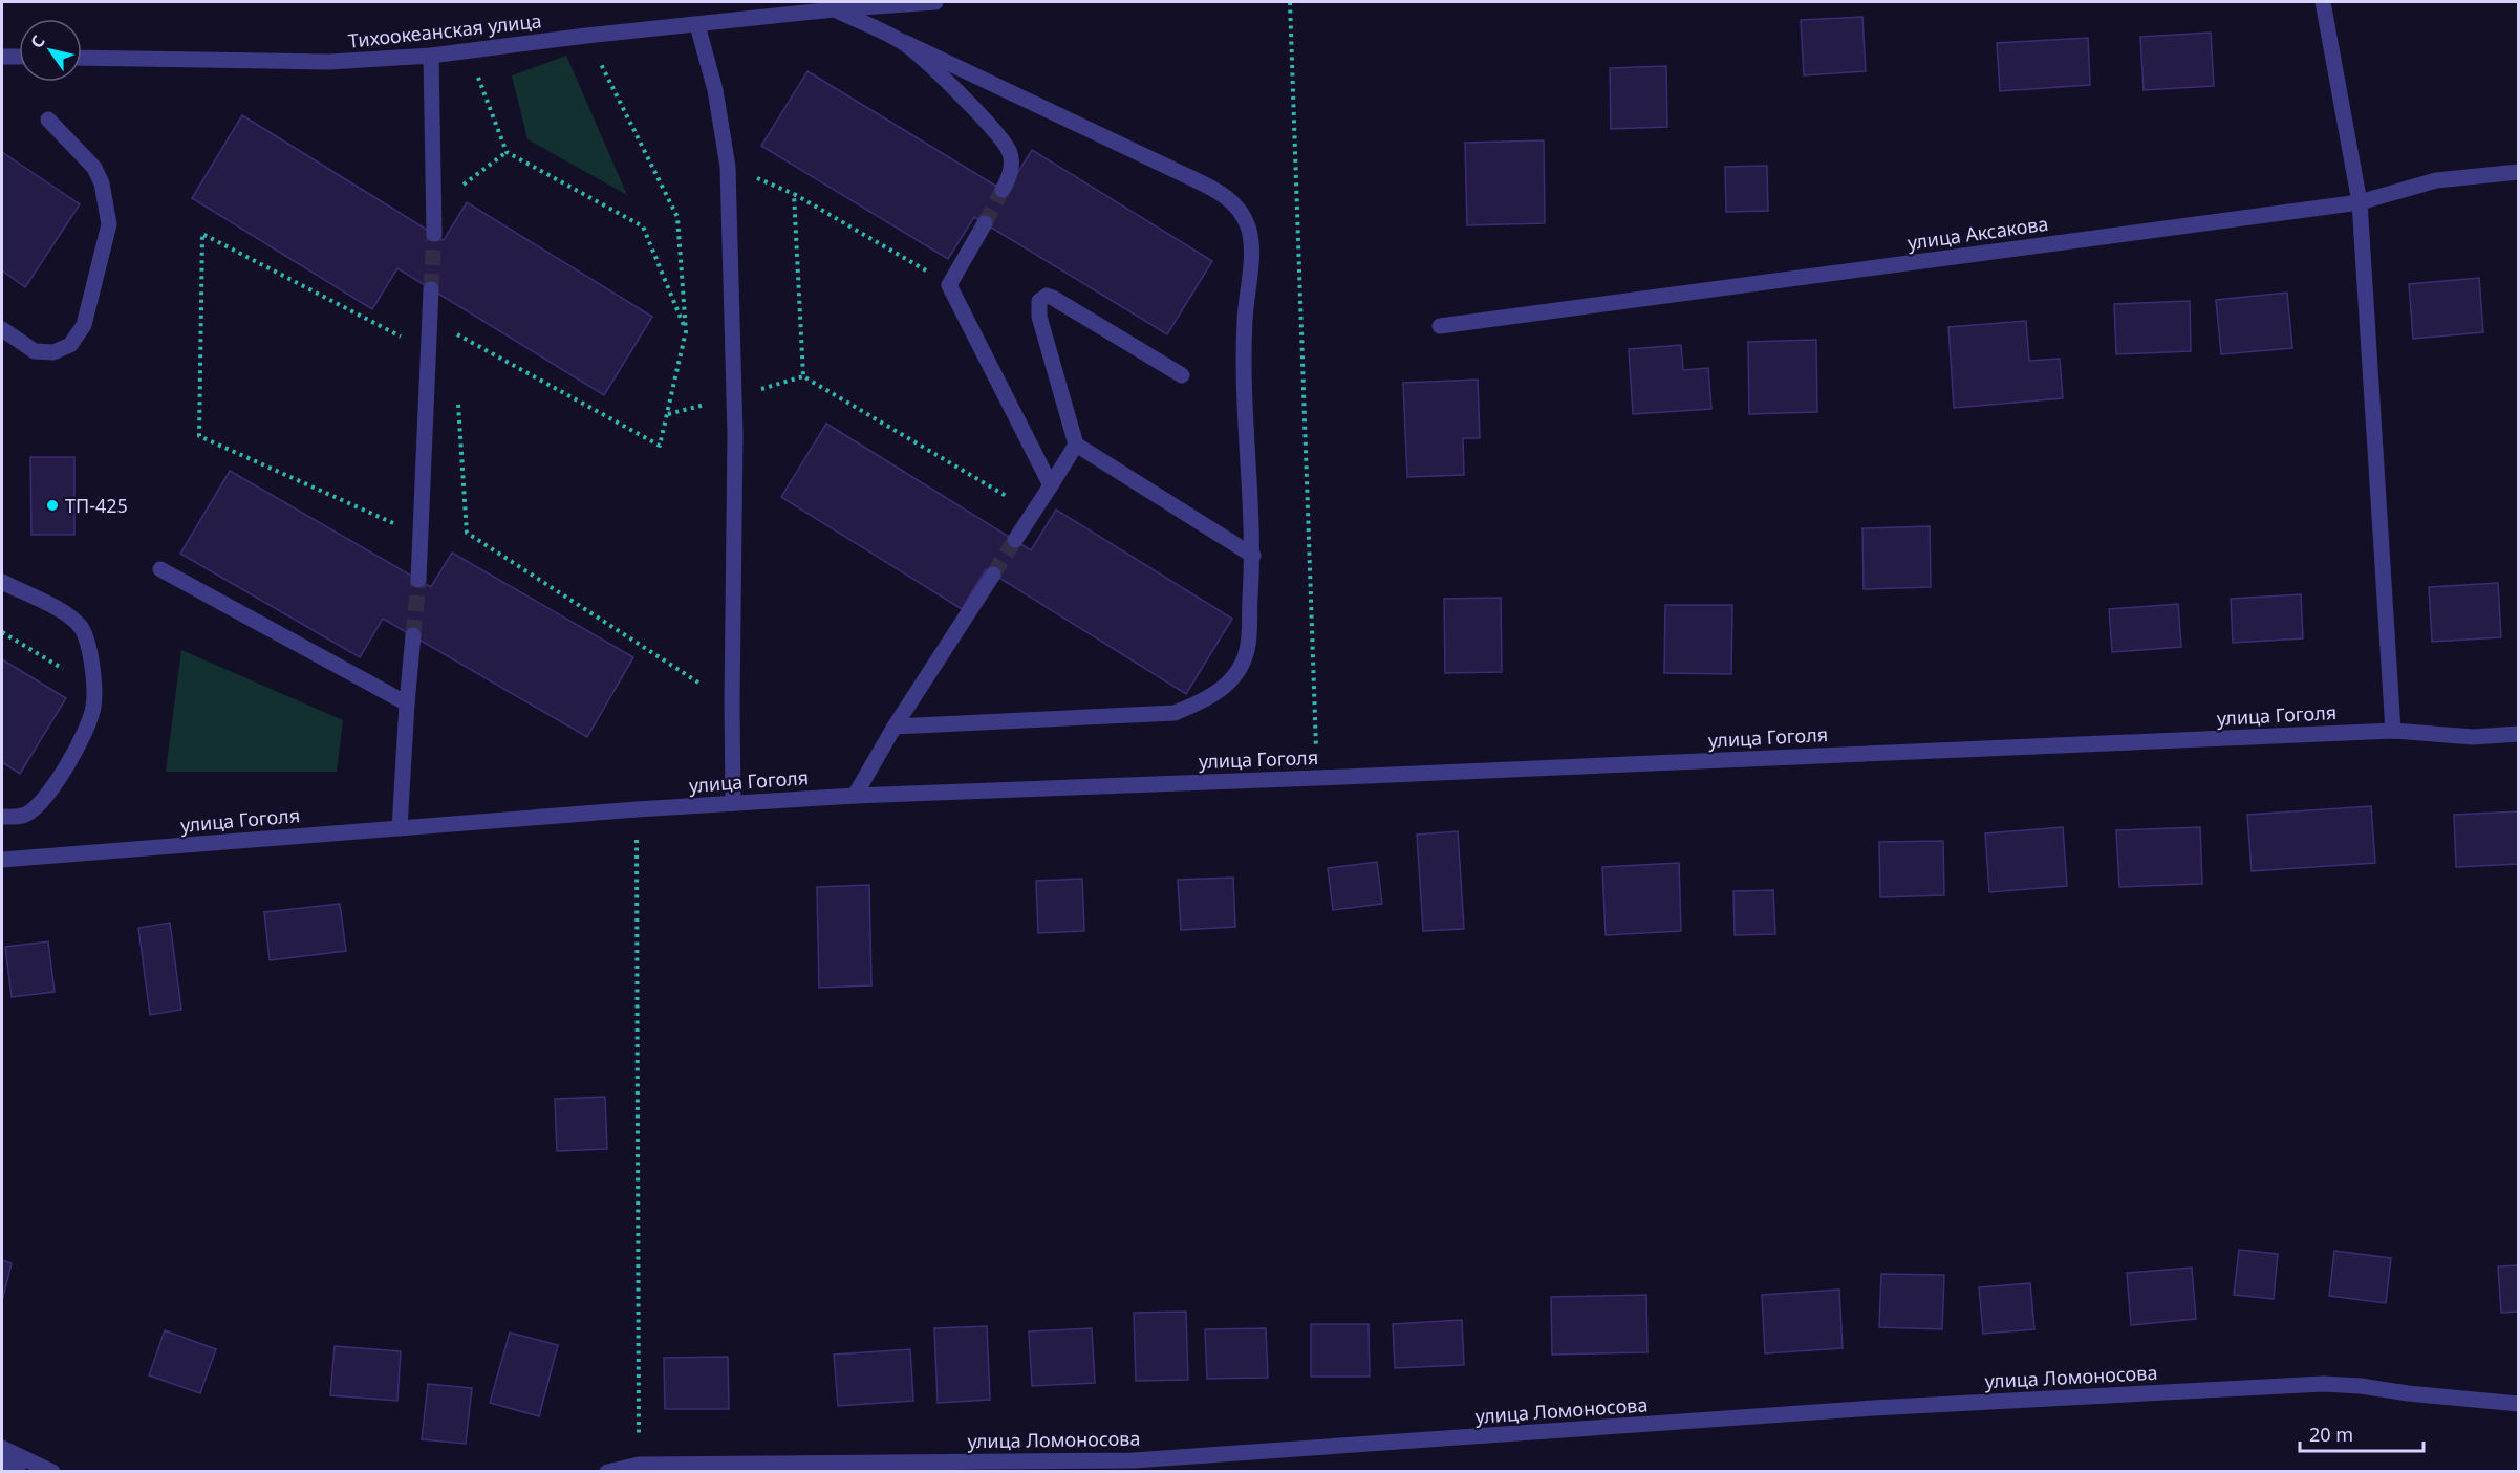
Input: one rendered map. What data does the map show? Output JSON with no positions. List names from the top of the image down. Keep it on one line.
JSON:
{"streets":{"street":["Тихоокеанская улица","улица Аксакова","улица Гоголя","улица Ломоносова"]},"places":["ТП-425"],"scale_bar":"20 m","north":"top left"}
